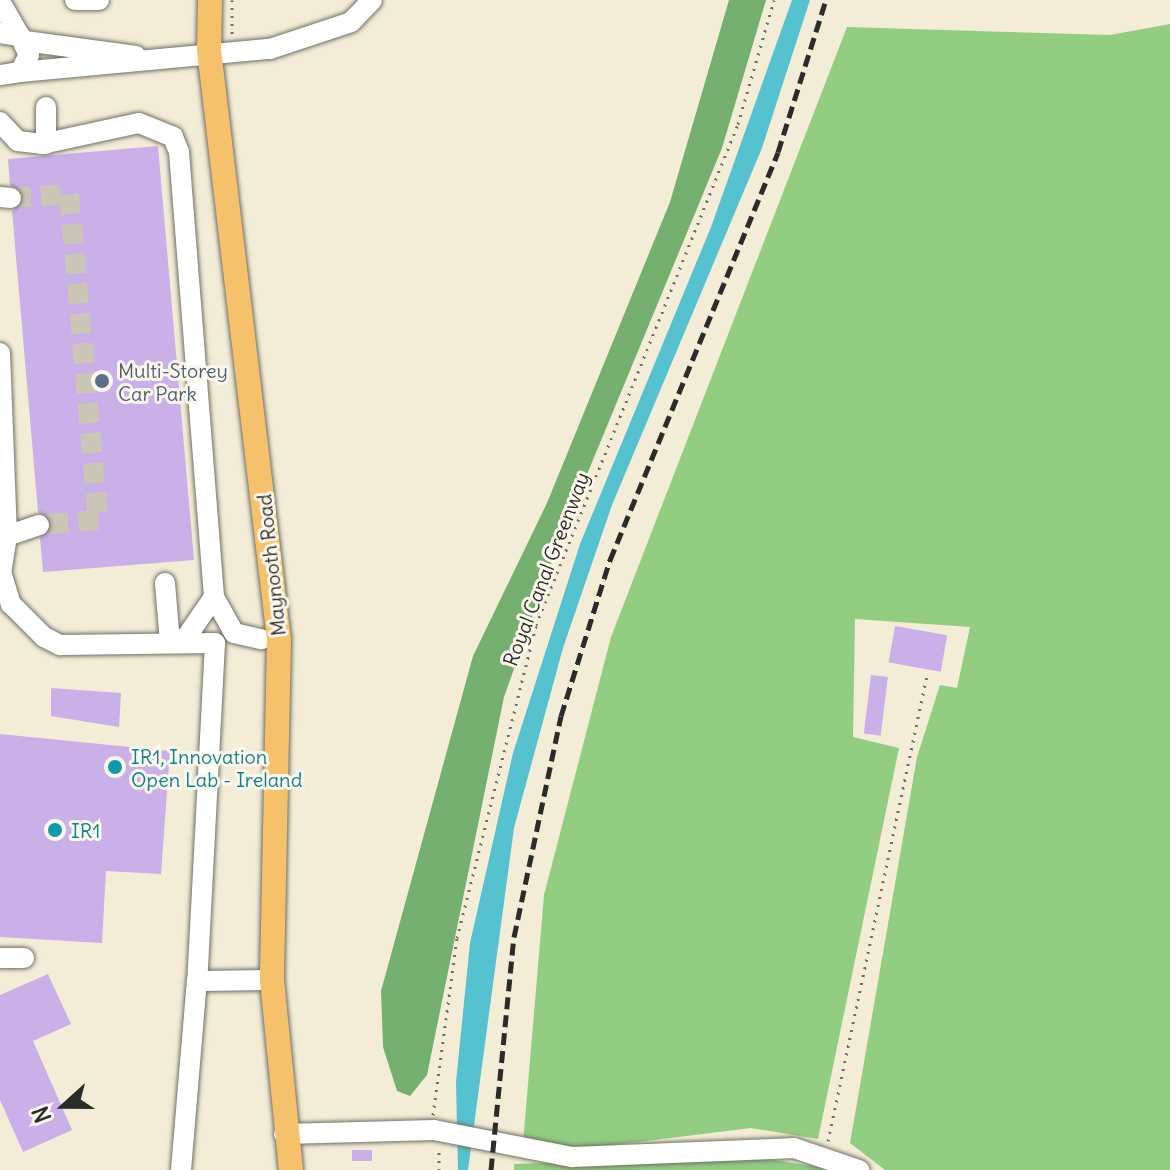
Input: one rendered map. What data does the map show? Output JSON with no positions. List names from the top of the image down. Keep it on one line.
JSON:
{"streets":{"main road":["Maynooth Road"],"path":["Royal Canal Greenway"]},"places":["Multi-Storey Car Park","IR1, Innovation Open Lab - Ireland","IR1"],"north":"left"}
